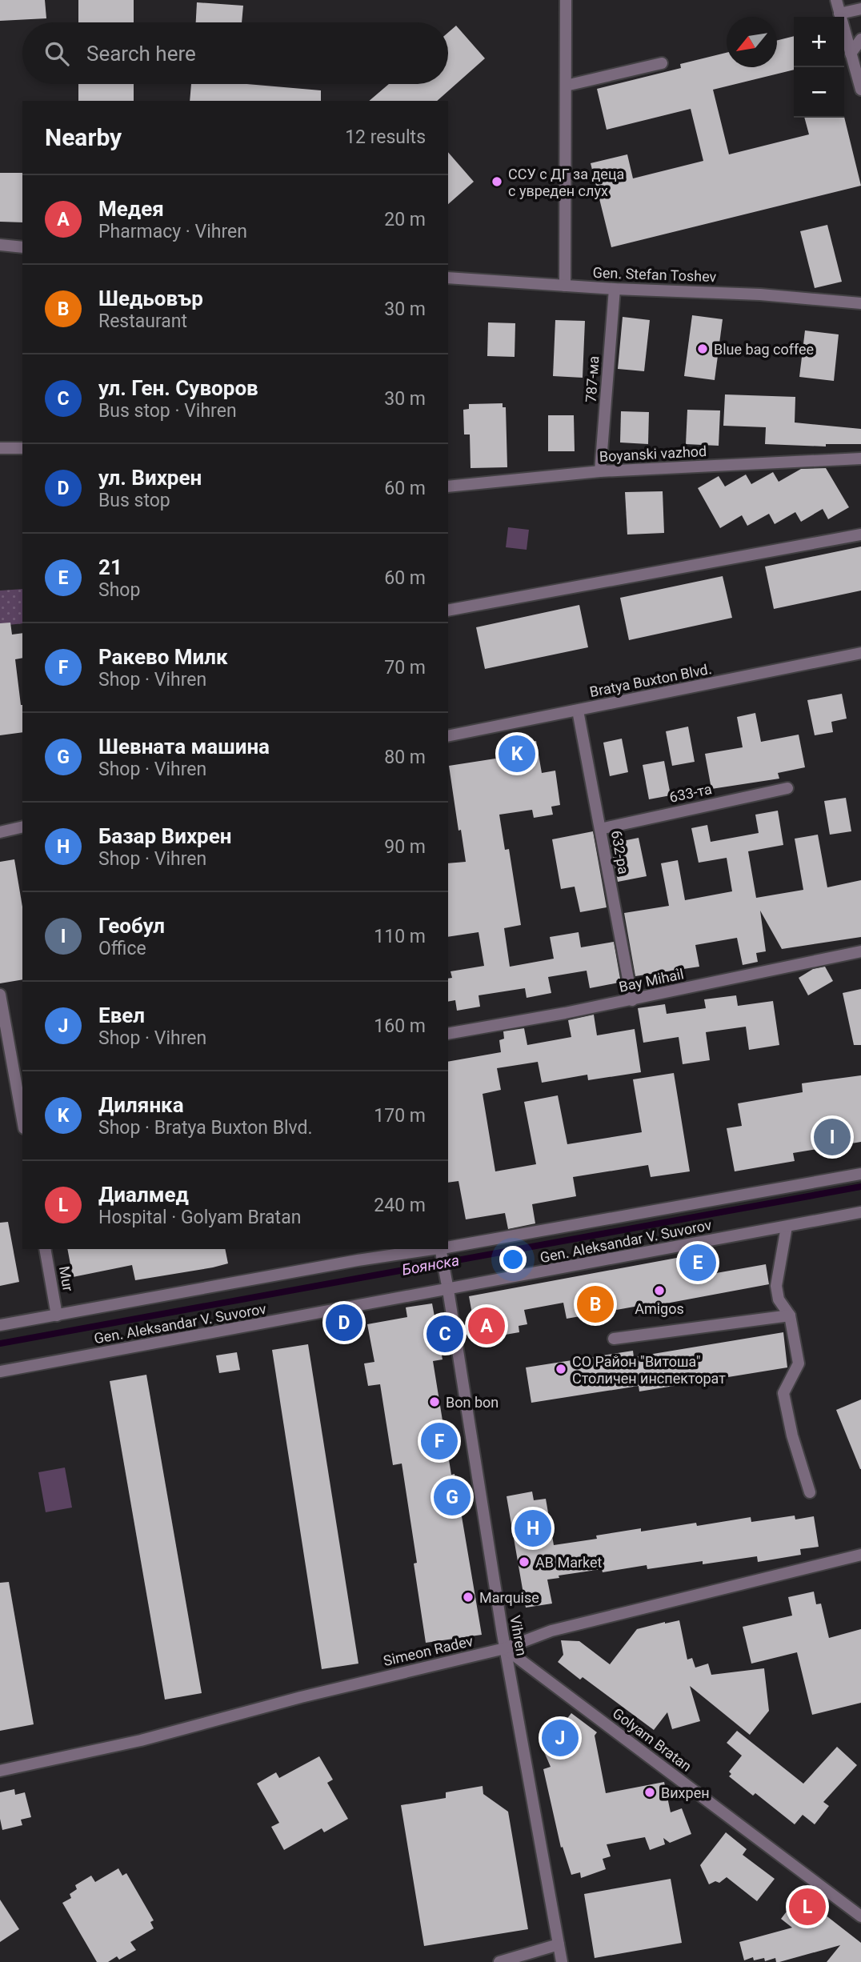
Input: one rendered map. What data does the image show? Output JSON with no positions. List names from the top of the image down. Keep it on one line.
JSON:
{"streets":{"street":["Gen. Stefan Toshev","787-ма","Boyanski vazhod","Bratya Buxton Blvd.","633-та","632-ра","Bay Mihail","Gen. Aleksandar V. Suvorov","Mur","Vihren","Simeon Radev","Golyam Bratan"]},"crossings":[["Gen. Stefan Toshev","787-ма"],["787-ма","Boyanski vazhod"],["Bratya Buxton Blvd.","632-ра"],["633-та","632-ра"],["632-ра","Bay Mihail"],["Gen. Aleksandar V. Suvorov","Mur"],["Gen. Aleksandar V. Suvorov","Vihren"],["Vihren","Simeon Radev"],["Vihren","Golyam Bratan"],["Simeon Radev","Golyam Bratan"]],"water":["Боянска"],"places":["ССУ с ДГ за деца с увреден слух","Blue bag coffee","Amigos","СО Район \"Витоша\" Столичен инспекторат","Bon bon","AB Market","Marquise","Вихрен"],"north":"bottom left","page":{"map_buttons":["+","−"],"search":"Search here","heading":["Nearby","12 results"],"list":[{"mark":"A","name":"Медея","note":"Pharmacy · Vihren","value":"20 m"},{"mark":"B","name":"Шедьовър","note":"Restaurant","value":"30 m"},{"mark":"C","name":"ул. Ген. Суворов","note":"Bus stop · Vihren","value":"30 m"},{"mark":"D","name":"ул. Вихрен","note":"Bus stop","value":"60 m"},{"mark":"E","name":"21","note":"Shop","value":"60 m"},{"mark":"F","name":"Ракево Милк","note":"Shop · Vihren","value":"70 m"},{"mark":"G","name":"Шевната машина","note":"Shop · Vihren","value":"80 m"},{"mark":"H","name":"Базар Вихрен","note":"Shop · Vihren","value":"90 m"},{"mark":"I","name":"Геобул","note":"Office","value":"110 m"},{"mark":"J","name":"Евел","note":"Shop · Vihren","value":"160 m"},{"mark":"K","name":"Дилянка","note":"Shop · Bratya Buxton Blvd.","value":"170 m"},{"mark":"L","name":"Диалмед","note":"Hospital · Golyam Bratan","value":"240 m"}],"pins":["K","I","E","B","D","A","C","F","G","H","J","L"]}}
